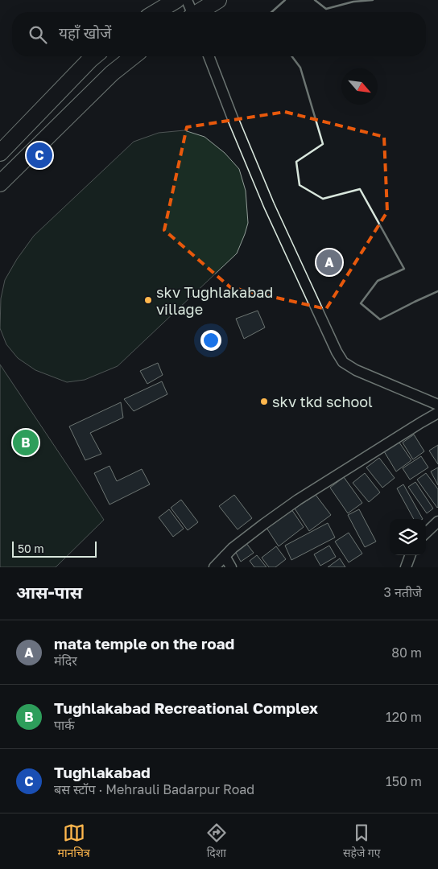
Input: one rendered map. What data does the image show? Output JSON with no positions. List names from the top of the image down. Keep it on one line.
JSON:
{"places":["skv Tughlakabad village","skv tkd school"],"scale_bar":"50 m","north":"bottom right","page":{"search":"यहाँ खोजें","pins":["C","A","B"],"scale":"50 m","heading":["आस-पास","3 नतीजे"],"list":[{"mark":"A","name":"mata temple on the road","note":"मंदिर","value":"80 m"},{"mark":"B","name":"Tughlakabad Recreational Complex","note":"पार्क","value":"120 m"},{"mark":"C","name":"Tughlakabad","note":"बस स्टॉप · Mehrauli Badarpur Road","value":"150 m"}],"nav":["मानचित्र","दिशा","सहेजे गए"]}}
